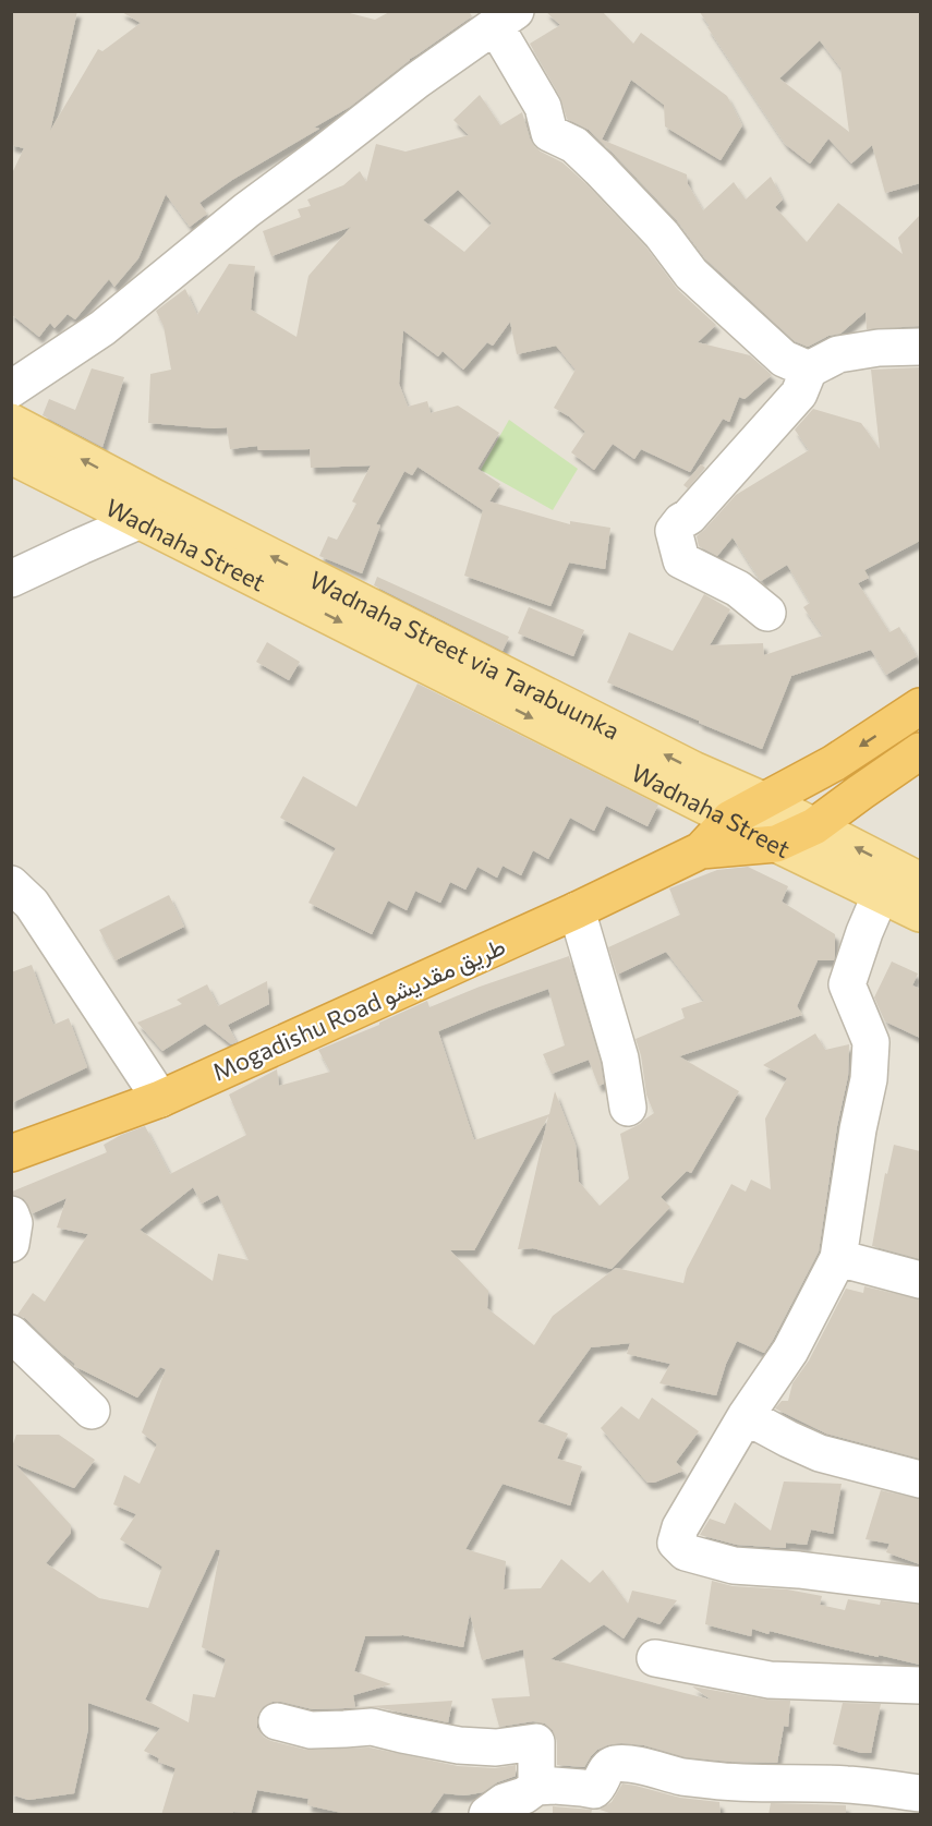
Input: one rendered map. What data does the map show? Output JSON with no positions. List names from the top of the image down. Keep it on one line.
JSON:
{"streets":{"highway":["Mogadishu Road طريق مقديشو"],"main road":["Wadnaha Street","Wadnaha Street via Tarabuunka"]},"one_way":["Wadnaha Street","Wadnaha Street via Tarabuunka"]}
